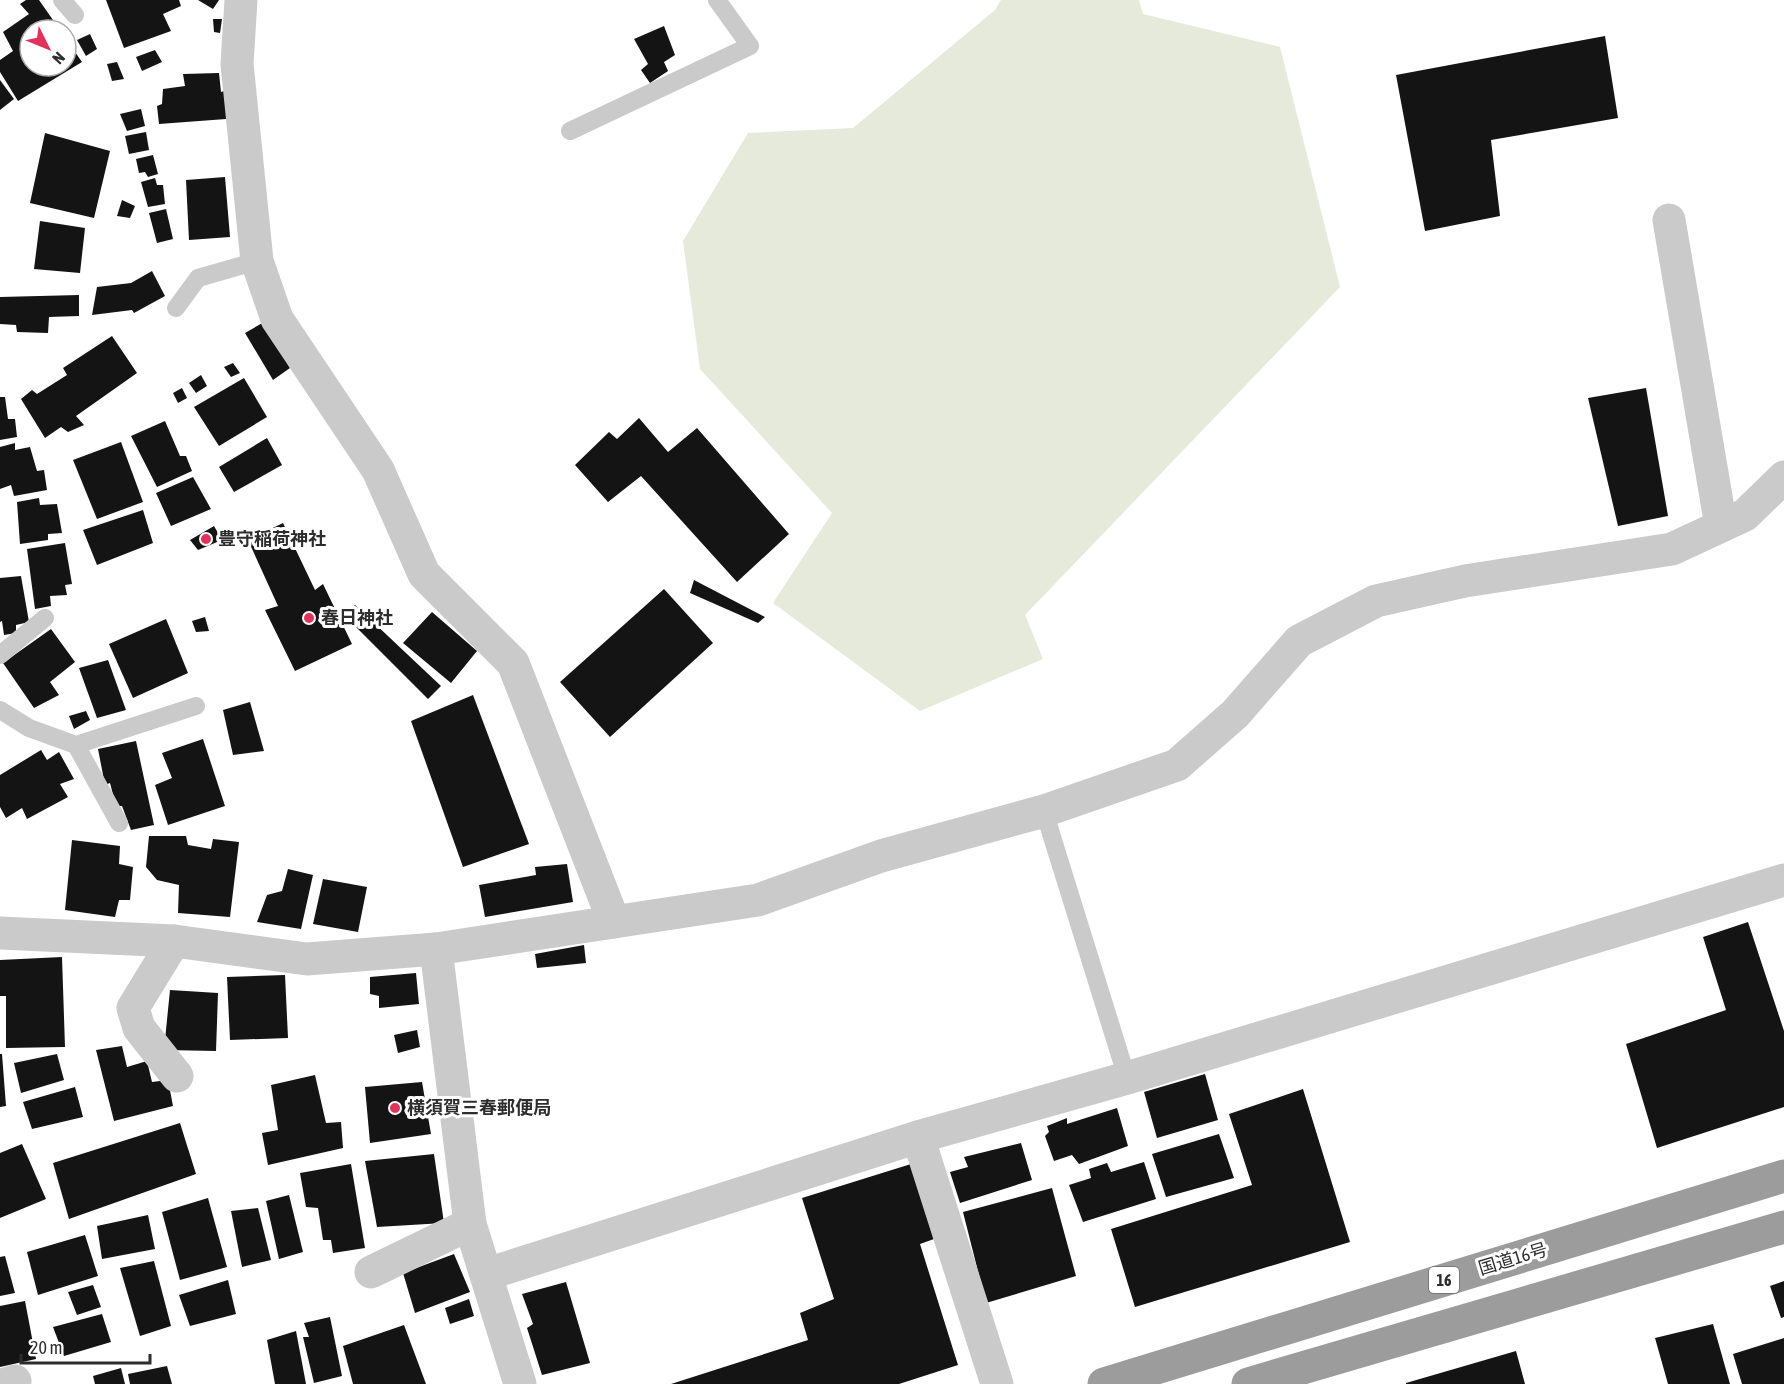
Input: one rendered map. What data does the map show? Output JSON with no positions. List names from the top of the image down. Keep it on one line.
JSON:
{"streets":{"highway":["国道16号","16"]},"places":["豊守稲荷神社","春日神社","横須賀三春郵便局"],"scale_bar":"20 m","north":"bottom right"}
